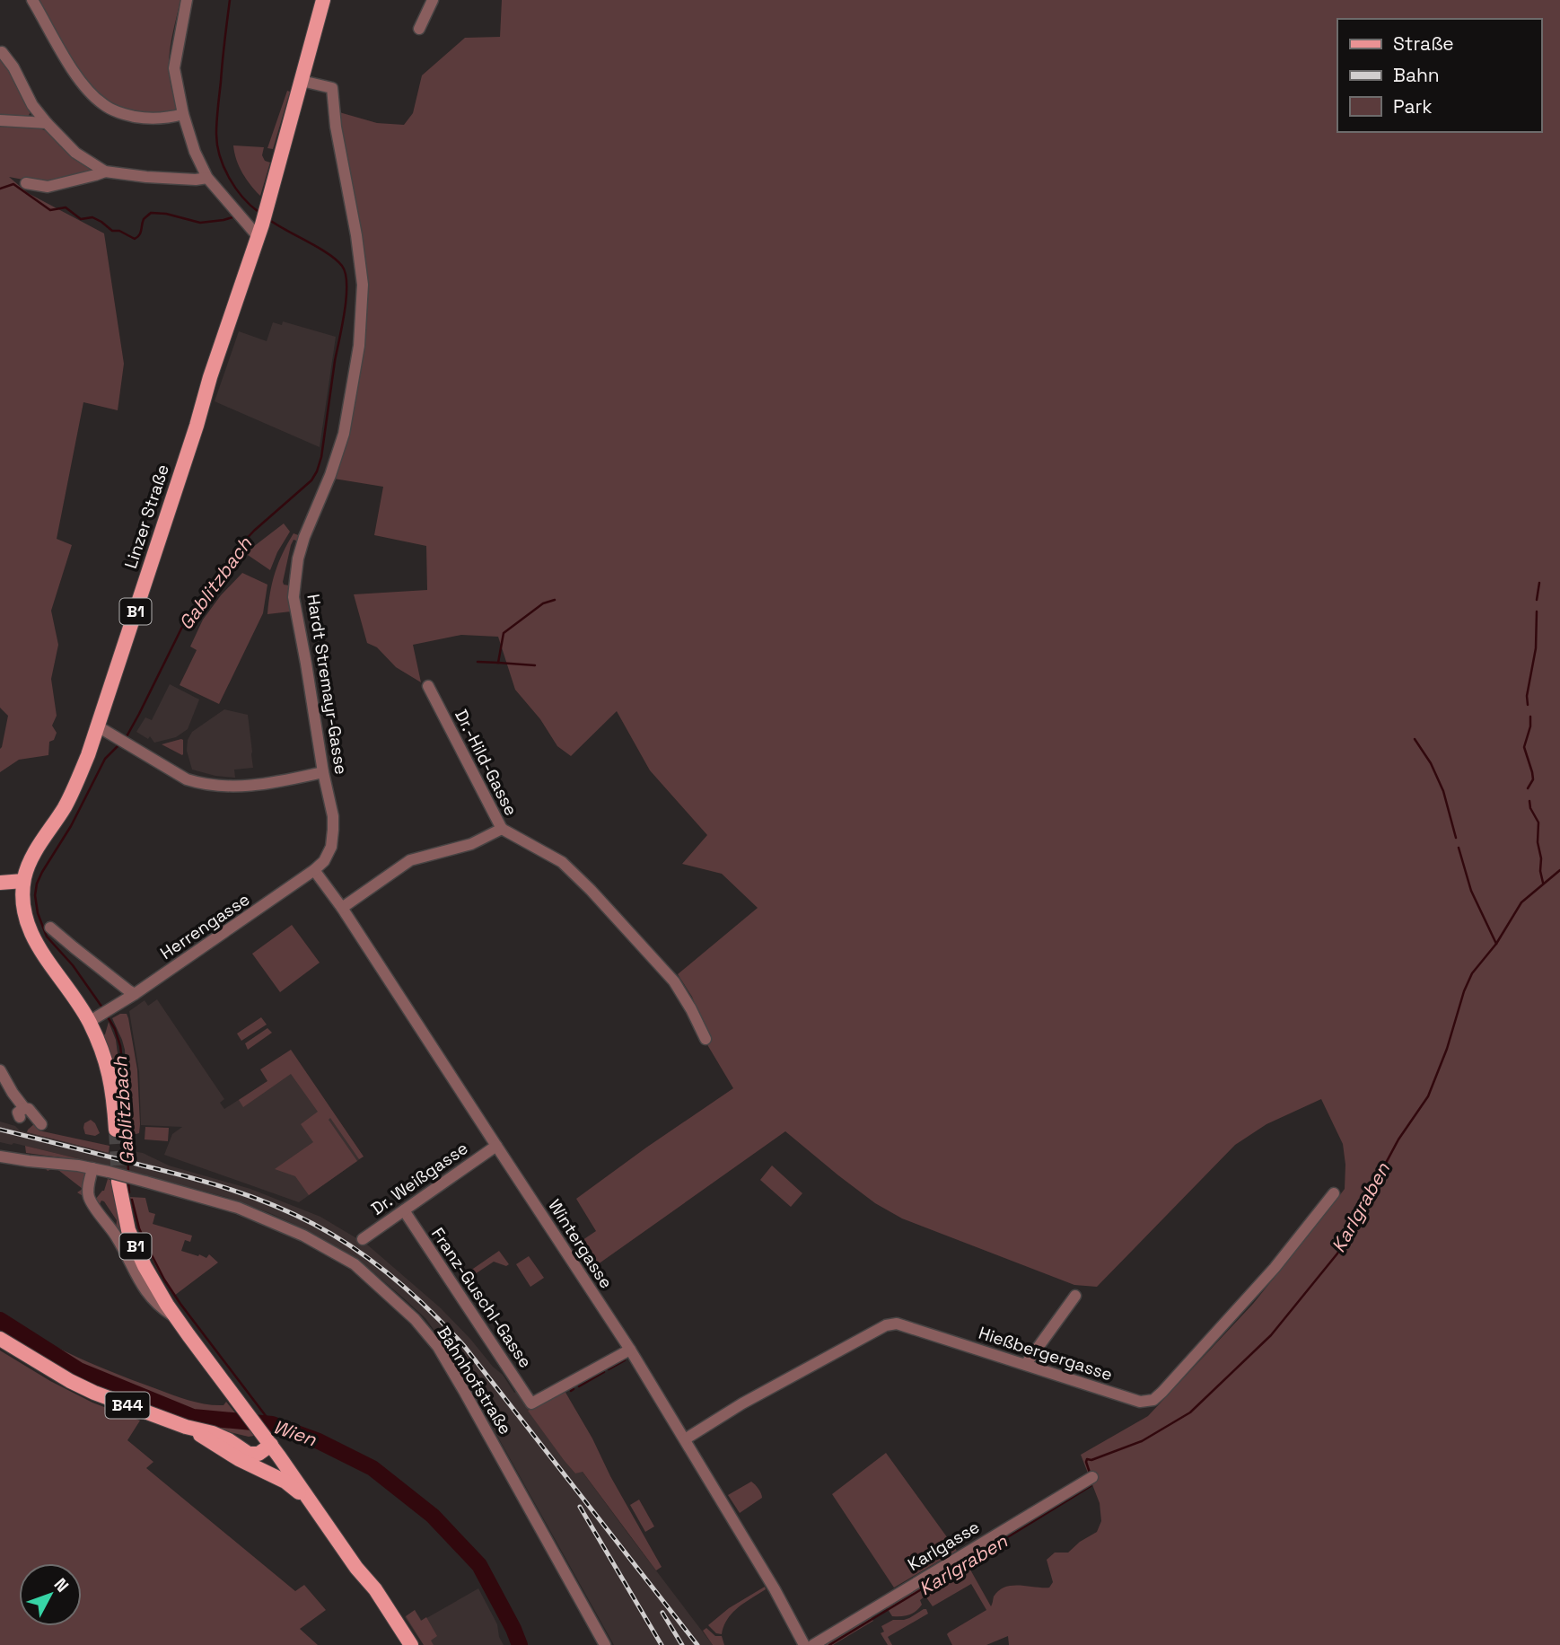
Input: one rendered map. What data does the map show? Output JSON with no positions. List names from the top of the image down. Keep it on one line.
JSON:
{"streets":{"main road":["Linzer Straße","B1","B44"],"street":["Hardt Stremayr-Gasse","Dr.-Hild-Gasse","Herrengasse","Dr. Weißgasse","Wintergasse","Franz-Guschl-Gasse","Hießbergergasse","Bahnhofstraße","Karlgasse"]},"crossings":[["Linzer Straße","Hardt Stremayr-Gasse"],["Linzer Straße","Herrengasse"],["B1","Bahnhofstraße"],["B1","B44"],["Hardt Stremayr-Gasse","Herrengasse"],["Hardt Stremayr-Gasse","Wintergasse"],["Dr.-Hild-Gasse","Wintergasse"],["Herrengasse","Wintergasse"],["Dr. Weißgasse","Wintergasse"],["Dr. Weißgasse","Franz-Guschl-Gasse"],["Wintergasse","Franz-Guschl-Gasse"],["Wintergasse","Hießbergergasse"]],"water":["Gablitzbach","Karlgraben","Wien"],"legend":["Straße","Bahn","Park"],"north":"top right"}
